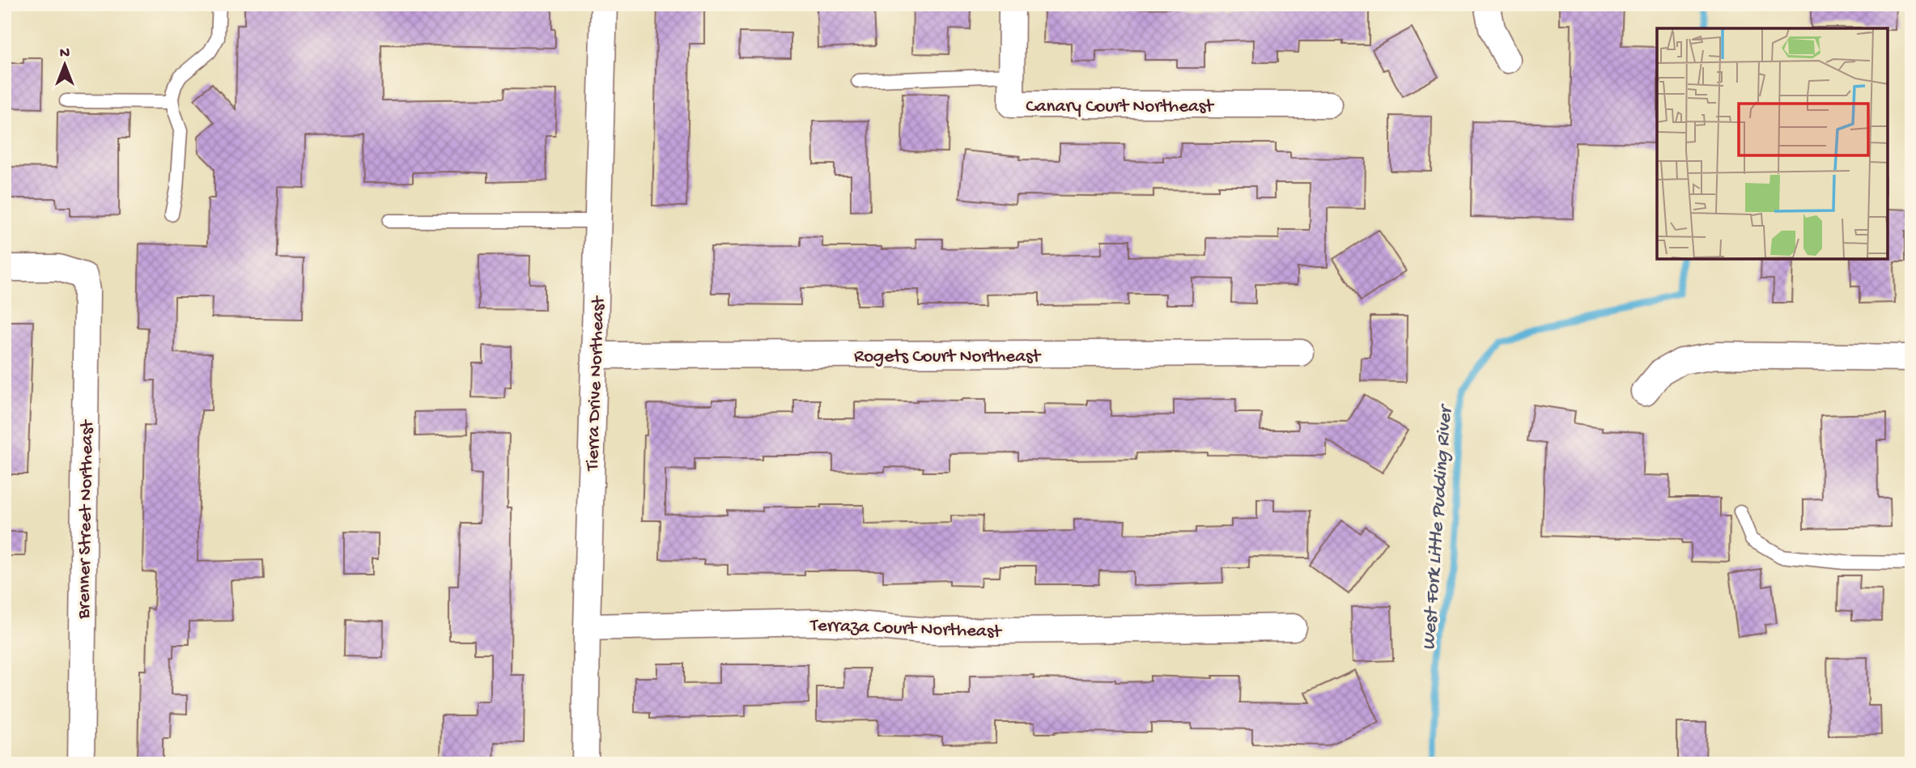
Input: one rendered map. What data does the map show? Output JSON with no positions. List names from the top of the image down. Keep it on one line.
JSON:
{"streets":{"street":["Canary Court Northeast","Rogets Court Northeast","Tierra Drive Northeast","Brenner Street Northeast","Terraza Court Northeast"]},"crossings":[["Rogets Court Northeast","Tierra Drive Northeast"],["Tierra Drive Northeast","Terraza Court Northeast"]],"water":["West Fork Little Pudding River"],"north":"top"}
